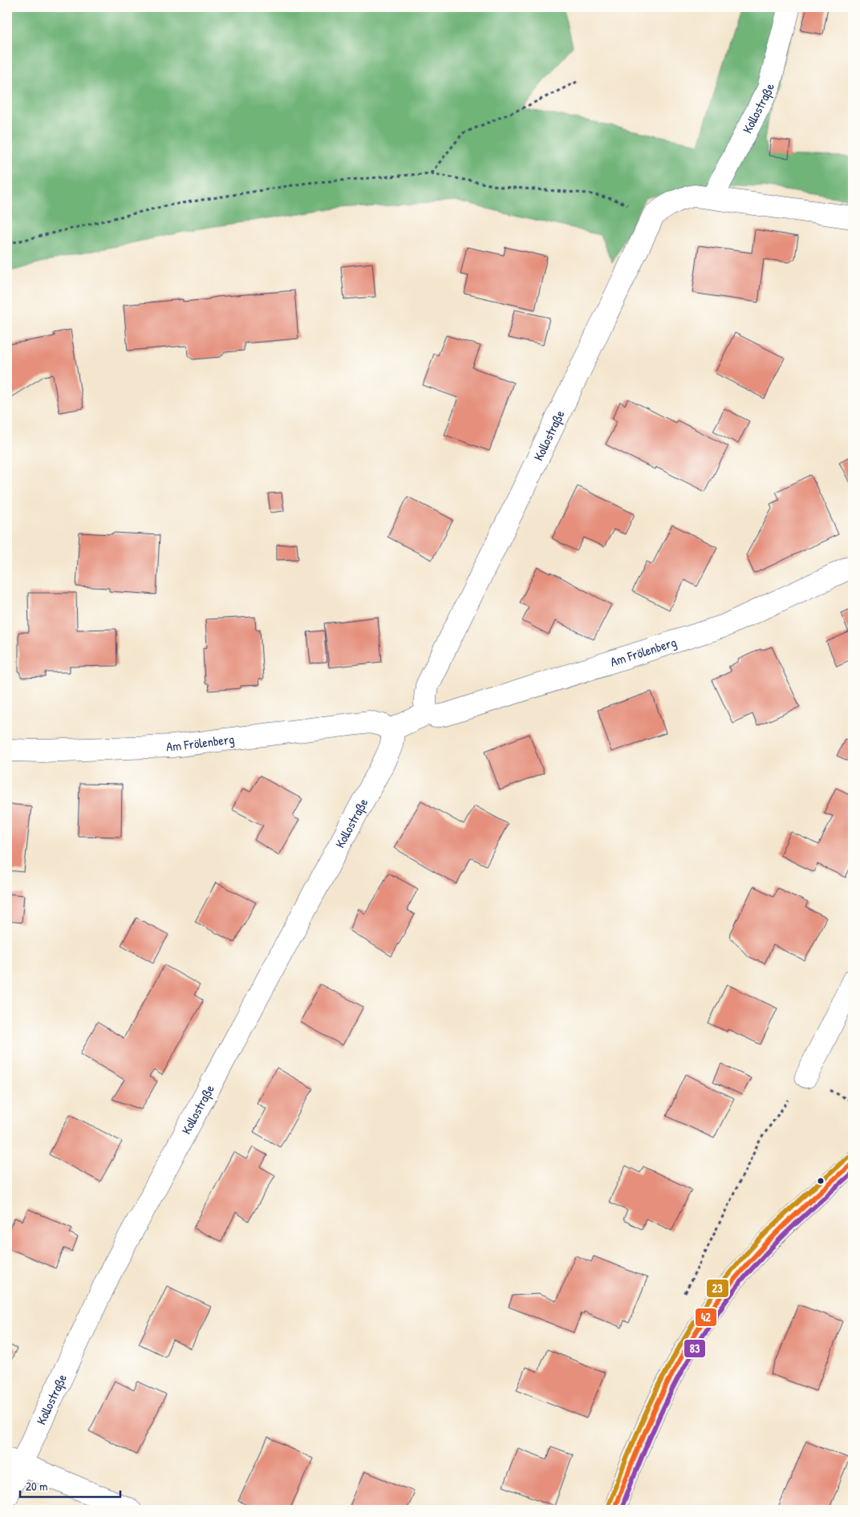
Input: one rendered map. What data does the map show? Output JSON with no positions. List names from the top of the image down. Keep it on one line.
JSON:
{"streets":{"street":["Kollostraße","Am Frölenberg"]},"crossings":[["Kollostraße","Am Frölenberg"]],"lines":["transit line 23","transit line 42","transit line 83"],"scale_bar":"20 m"}
